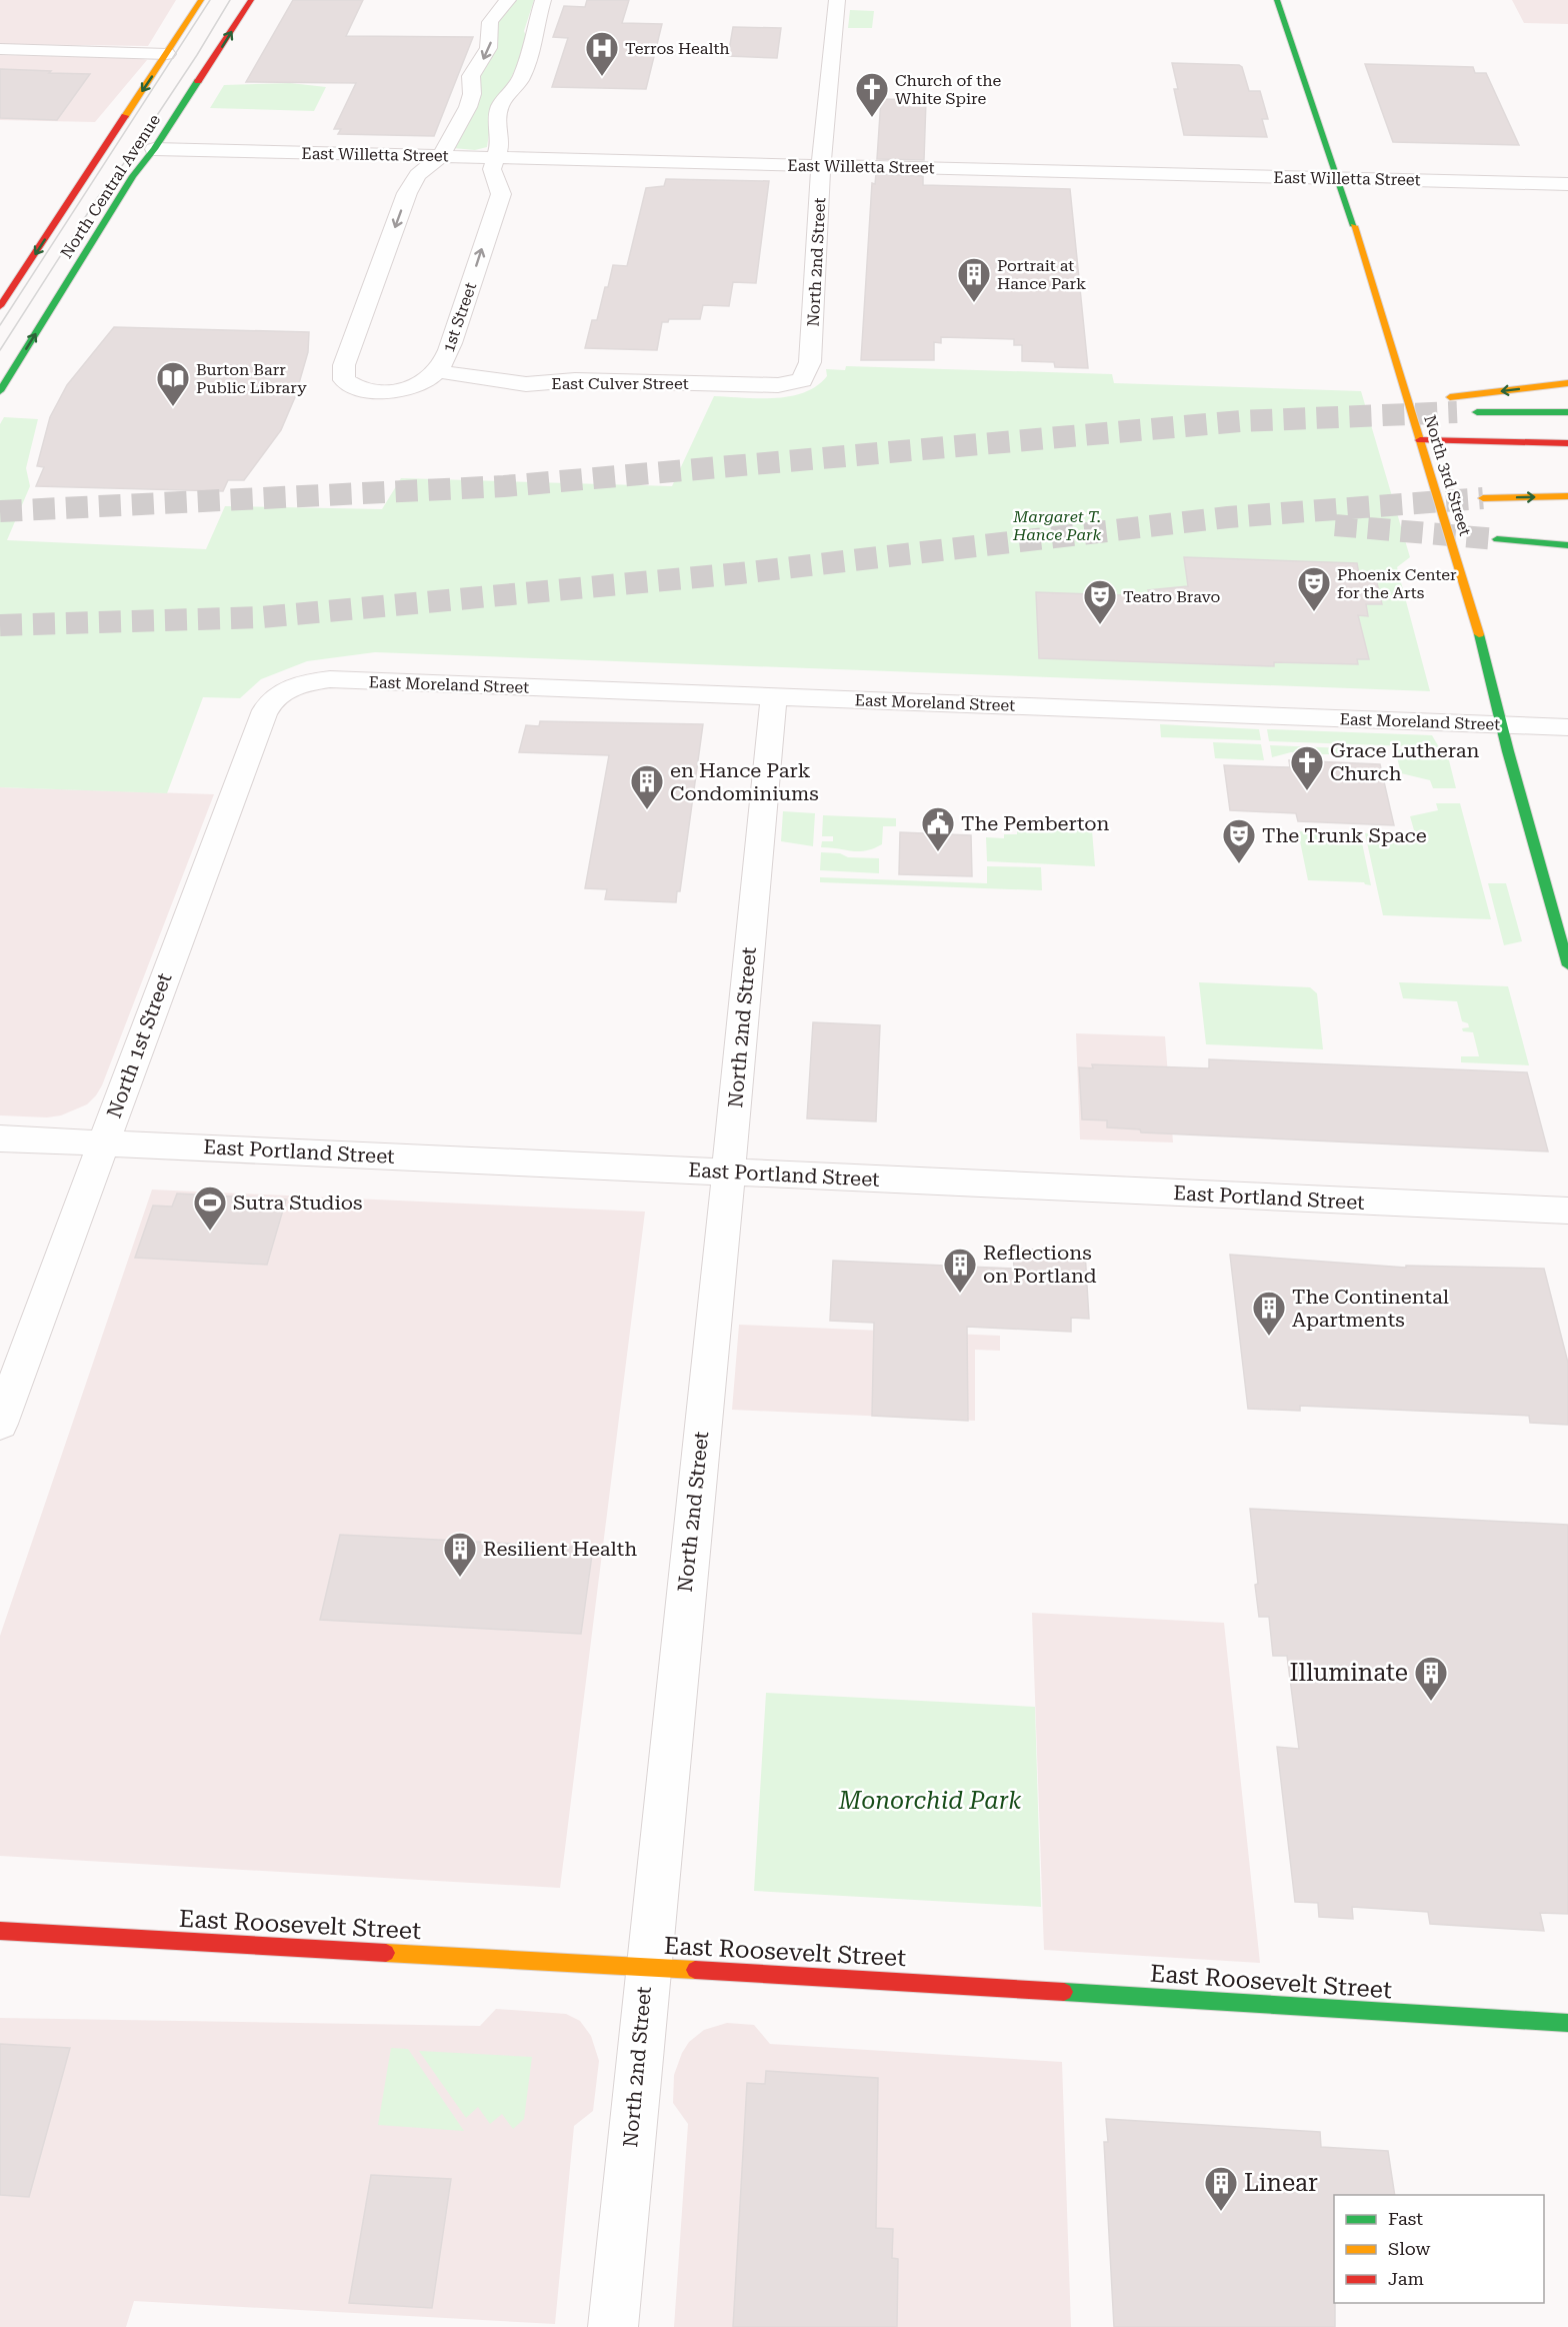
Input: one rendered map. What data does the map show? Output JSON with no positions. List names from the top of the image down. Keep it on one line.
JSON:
{"streets":{"main road":["North Central Avenue","North 3rd Street","East Roosevelt Street"],"street":["East Willetta Street","North 2nd Street","1st Street","East Culver Street","East Moreland Street","North 1st Street","East Portland Street"]},"crossings":[["East Willetta Street","North Central Avenue"],["East Willetta Street","North 2nd Street"],["East Willetta Street","1st Street"],["East Willetta Street","North 3rd Street"],["North 2nd Street","East Culver Street"],["North 2nd Street","East Moreland Street"],["North 2nd Street","East Portland Street"],["North 2nd Street","East Roosevelt Street"],["1st Street","East Culver Street"],["North 3rd Street","East Moreland Street"],["East Moreland Street","North 1st Street"],["North 1st Street","East Portland Street"]],"parks":["Margaret T. Hance Park","Monorchid Park"],"places":{"hospital":["Terros Health"],"church":["Church of the White Spire","Grace Lutheran Church"],"building":["Portrait at Hance Park","en Hance Park Condominiums","Reflections on Portland","The Continental Apartments","Resilient Health","Illuminate","Linear"],"library":["Burton Barr Public Library"],"theatre":["Phoenix Center for the Arts","Teatro Bravo","The Trunk Space"],"public building":["The Pemberton"],"sports":["Sutra Studios"]},"legend":["Fast","Slow","Jam"]}
